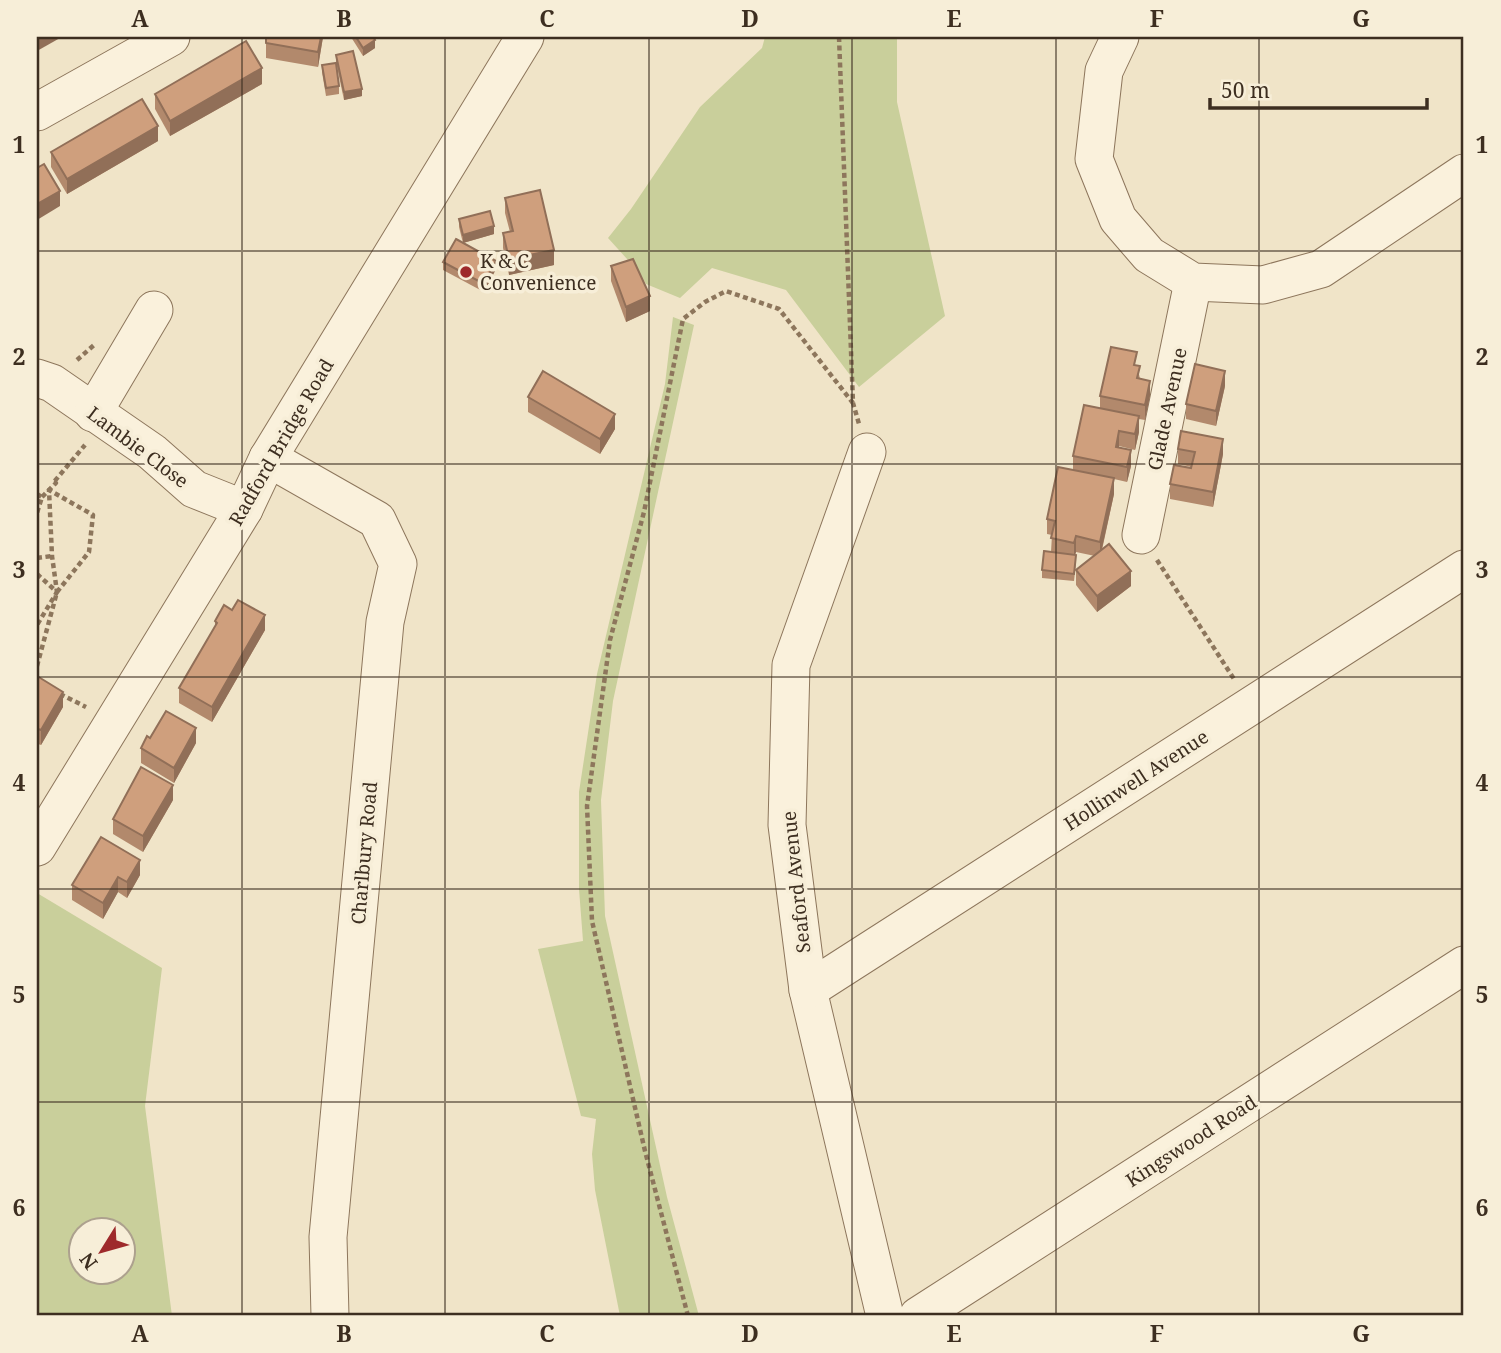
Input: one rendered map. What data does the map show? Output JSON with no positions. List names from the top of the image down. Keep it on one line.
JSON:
{"streets":{"street":["Glade Avenue","Radford Bridge Road","Lambie Close","Hollinwell Avenue","Charlbury Road","Seaford Avenue","Kingswood Road"]},"crossings":[["Radford Bridge Road","Lambie Close"],["Radford Bridge Road","Charlbury Road"],["Hollinwell Avenue","Seaford Avenue"]],"places":["K & C Convenience"],"scale_bar":"50 m","north":"bottom left","grid":{"columns":["A","B","C","D","E","F","G"],"rows":["1","2","3","4","5","6"]}}
